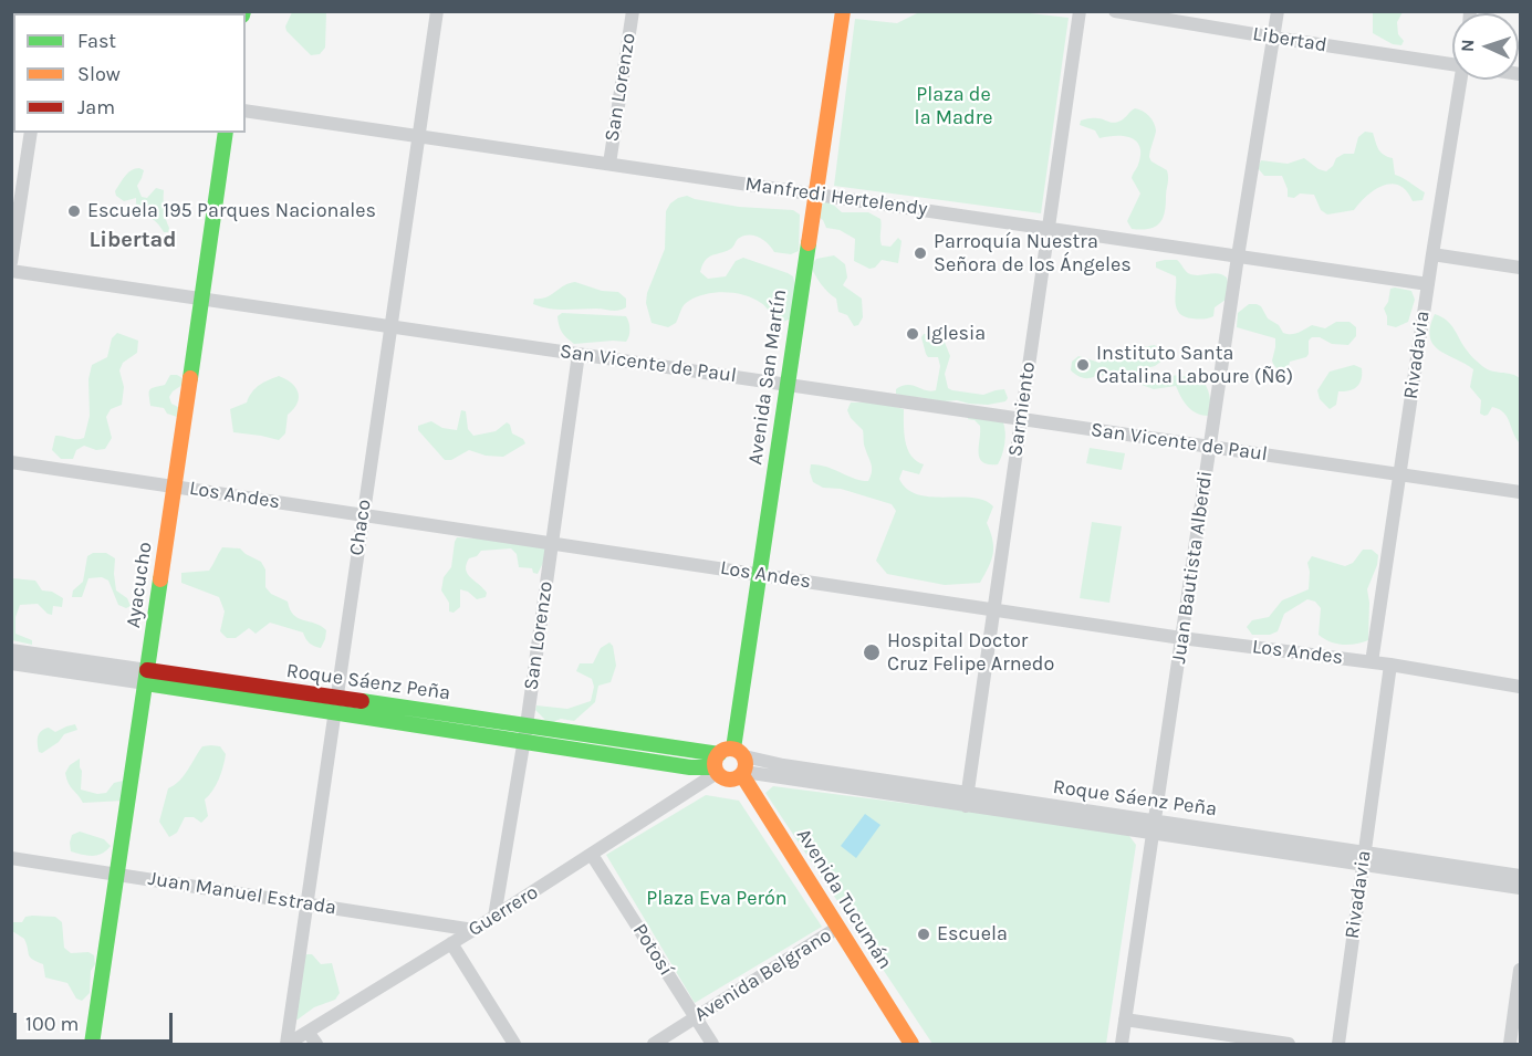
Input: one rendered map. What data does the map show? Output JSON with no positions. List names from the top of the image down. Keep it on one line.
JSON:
{"streets":{"street":["Libertad","San Lorenzo","Manfredi Hertelendy","Rivadavia","San Vicente de Paul","Avenida San Martín","Sarmiento","Los Andes","Chaco","Juan Bautista Alberdi","Ayacucho","Roque Sáenz Peña","Juan Manuel Estrada","Avenida Tucumán","Guerrero","Potosí","Avenida Belgrano"]},"crossings":[["Libertad","Juan Bautista Alberdi"],["San Lorenzo","Manfredi Hertelendy"],["San Lorenzo","San Vicente de Paul"],["San Lorenzo","Los Andes"],["San Lorenzo","Roque Sáenz Peña"],["San Lorenzo","Guerrero"],["Manfredi Hertelendy","Rivadavia"],["Manfredi Hertelendy","Avenida San Martín"],["Manfredi Hertelendy","Sarmiento"],["Manfredi Hertelendy","Chaco"],["Manfredi Hertelendy","Juan Bautista Alberdi"],["Rivadavia","San Vicente de Paul"],["Rivadavia","Los Andes"],["Rivadavia","Roque Sáenz Peña"],["San Vicente de Paul","Avenida San Martín"],["San Vicente de Paul","Sarmiento"],["San Vicente de Paul","Chaco"],["San Vicente de Paul","Juan Bautista Alberdi"],["San Vicente de Paul","Ayacucho"],["Avenida San Martín","Los Andes"],["Avenida San Martín","Roque Sáenz Peña"],["Avenida San Martín","Avenida Tucumán"],["Avenida San Martín","Guerrero"],["Sarmiento","Los Andes"],["Sarmiento","Roque Sáenz Peña"],["Los Andes","Chaco"],["Los Andes","Juan Bautista Alberdi"],["Los Andes","Ayacucho"],["Chaco","Roque Sáenz Peña"],["Chaco","Juan Manuel Estrada"],["Chaco","Guerrero"],["Juan Bautista Alberdi","Roque Sáenz Peña"],["Ayacucho","Roque Sáenz Peña"],["Ayacucho","Juan Manuel Estrada"],["Roque Sáenz Peña","Avenida Tucumán"],["Roque Sáenz Peña","Guerrero"],["Juan Manuel Estrada","Guerrero"],["Avenida Tucumán","Avenida Belgrano"],["Guerrero","Potosí"],["Potosí","Avenida Belgrano"]],"districts":["Libertad"],"parks":["Plaza de la Madre","Plaza Eva Perón"],"places":["Escuela 195 Parques Nacionales","Parroquía Nuestra Señora de los Ángeles","Iglesia","Instituto Santa Catalina Laboure (Ñ6)","Hospital Doctor Cruz Felipe Arnedo","Escuela"],"legend":["Fast","Slow","Jam"],"scale_bar":"100 m","north":"left"}
